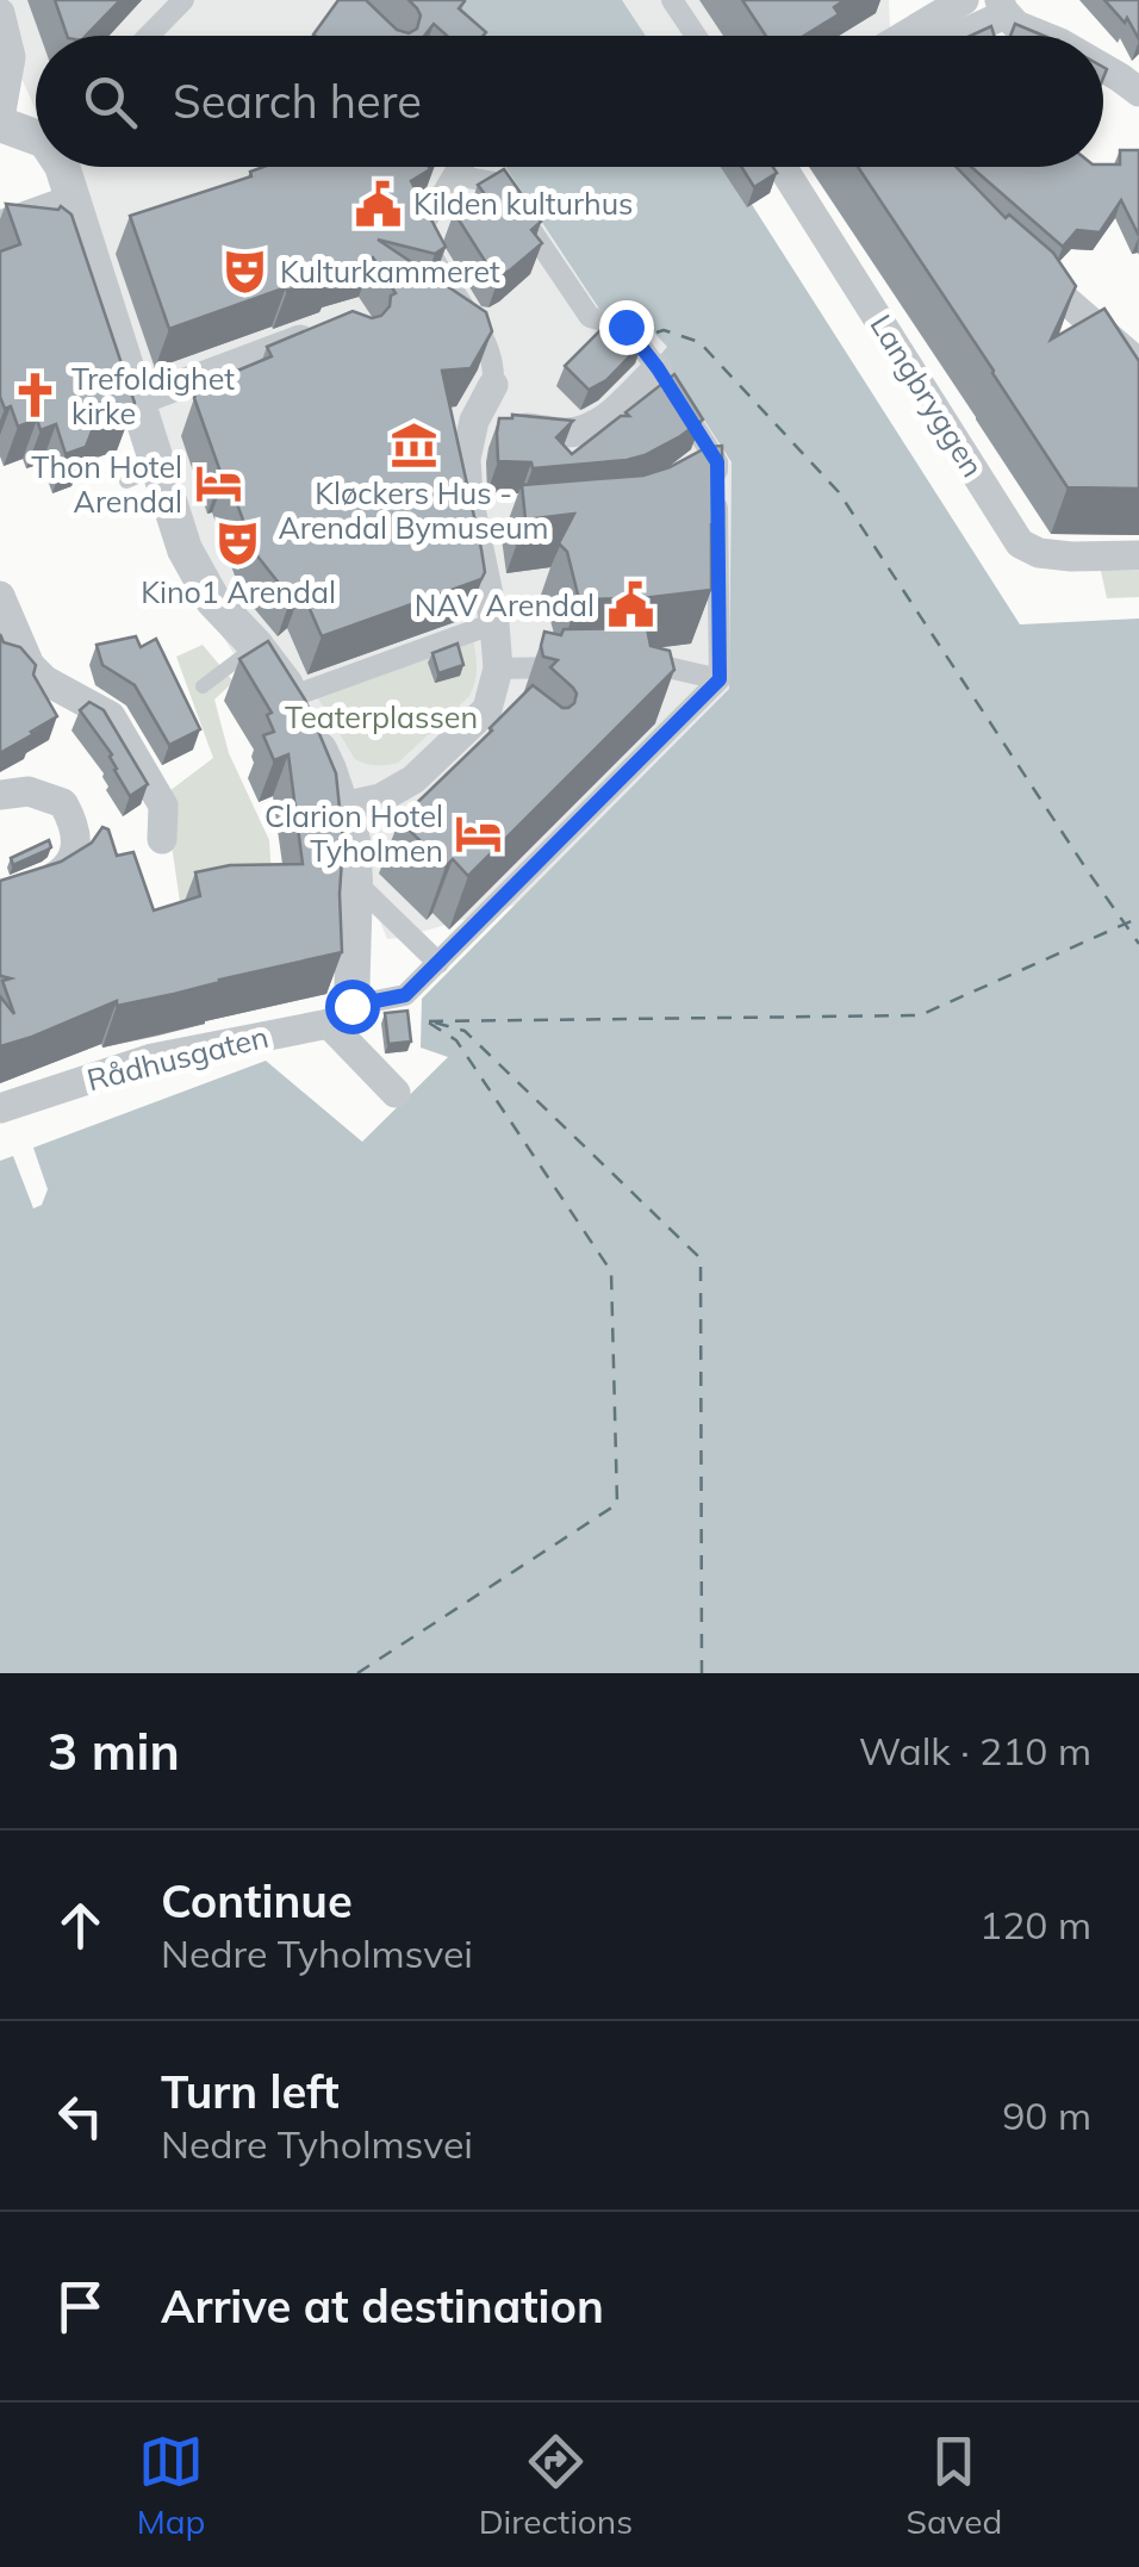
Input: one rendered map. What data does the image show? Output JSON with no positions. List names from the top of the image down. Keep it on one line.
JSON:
{"streets":{"street":["Langbryggen","Rådhusgaten"]},"parks":["Teaterplassen"],"places":{"public building":["Kilden kulturhus","NAV Arendal"],"theatre":["Kulturkammeret","Kino1 Arendal"],"church":["Trefoldighet kirke"],"museum":["Kløckers Hus - Arendal Bymuseum"],"hotel":["Thon Hotel Arendal","Clarion Hotel Tyholmen"]},"page":{"search":"Search here","heading":["3 min","Walk · 210 m"],"list":[["Continue","Nedre Tyholmsvei","120 m"],["Turn left","Nedre Tyholmsvei","90 m"],"Arrive at destination"],"nav":["Map","Directions","Saved"]}}
